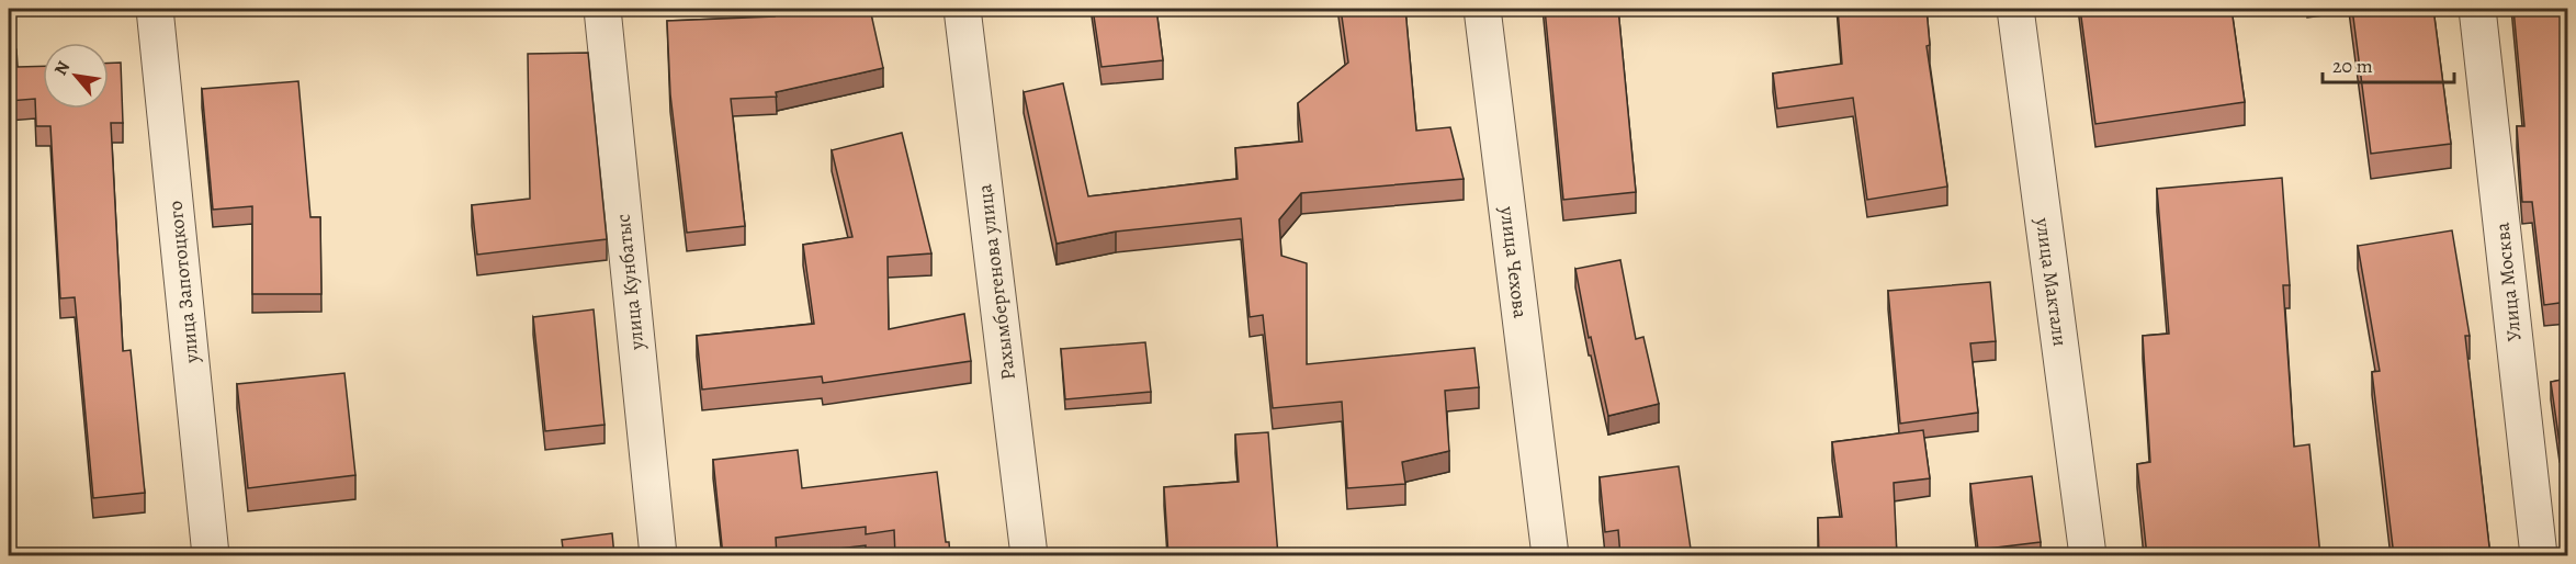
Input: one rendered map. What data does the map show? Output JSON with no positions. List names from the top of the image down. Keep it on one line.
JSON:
{"streets":{"street":["улица Чехова","улица Запотоцкого","улица Кунбатыс","Рахымбергенова улица","улица Мактали","Улица Москва"]},"scale_bar":"20 m","north":"top left"}
